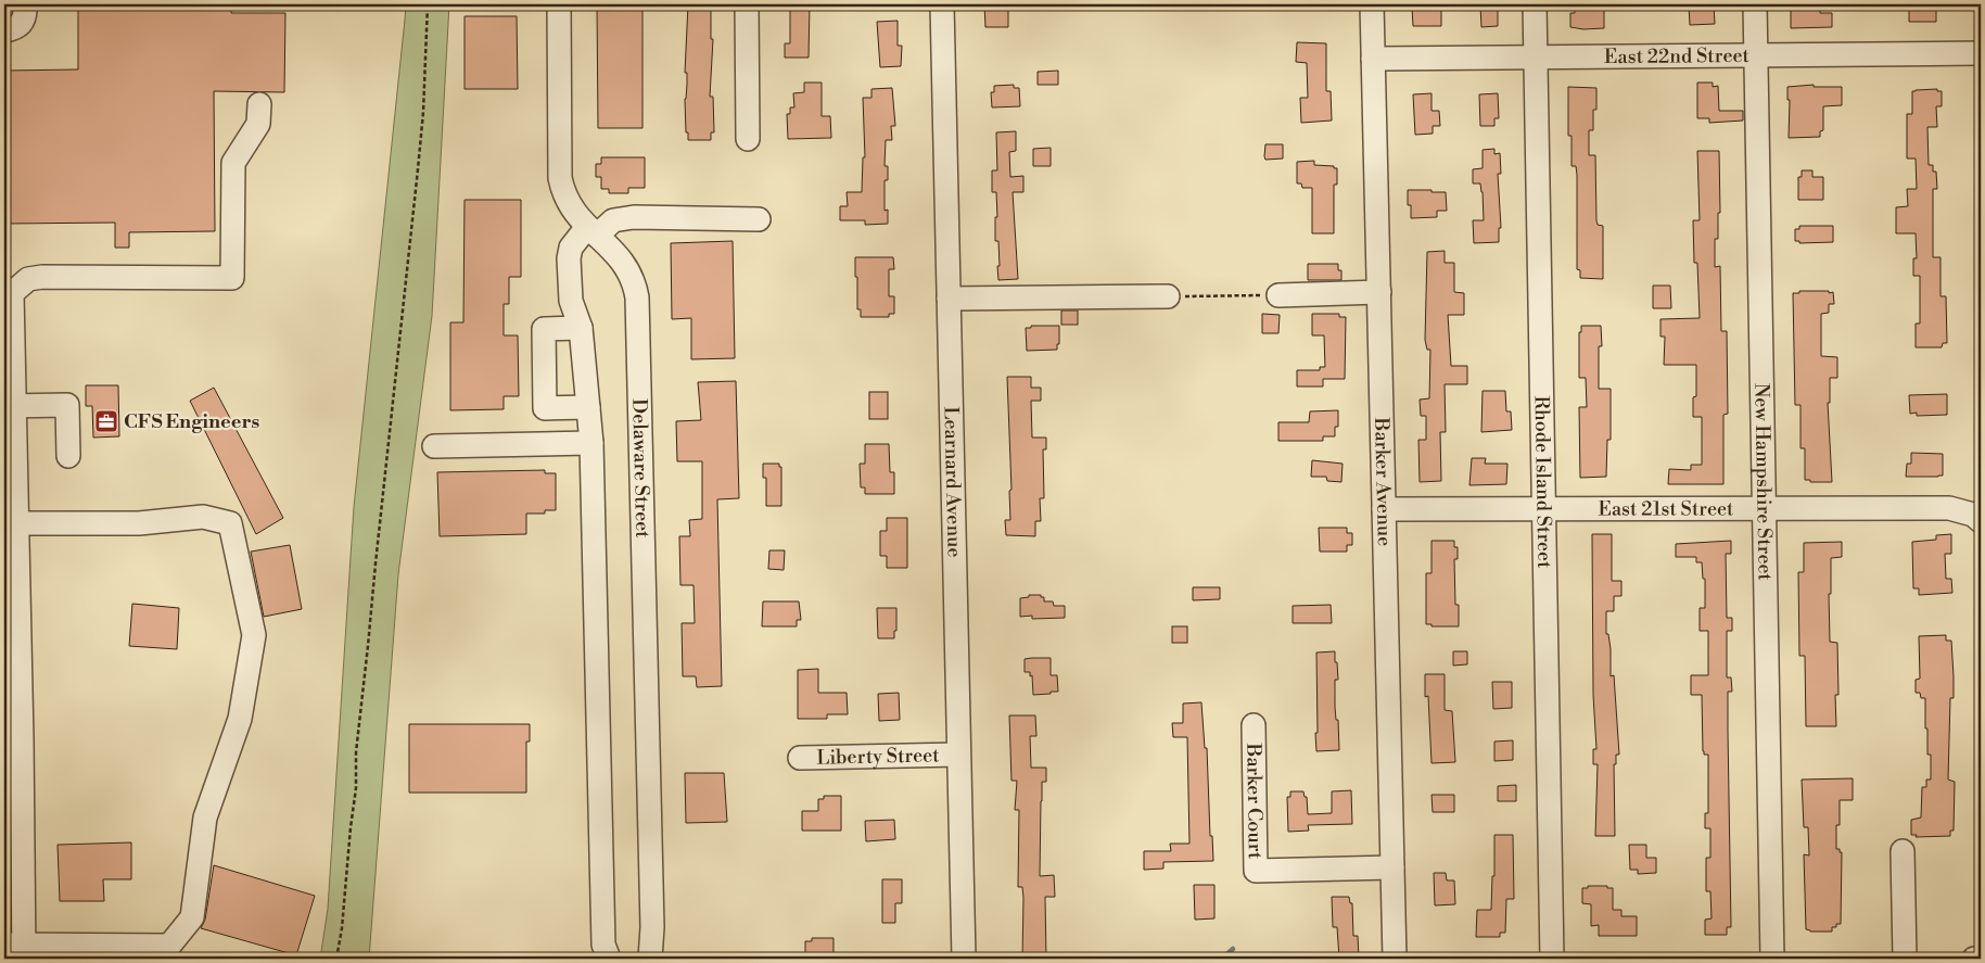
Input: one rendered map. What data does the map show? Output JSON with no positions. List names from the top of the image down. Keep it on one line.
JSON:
{"streets":{"street":["East 22nd Street","Delaware Street","Barker Avenue","Rhode Island Street","New Hampshire Street","Learnard Avenue","East 21st Street","Liberty Street","Barker Court"]},"crossings":[["East 22nd Street","Barker Avenue"],["East 22nd Street","Rhode Island Street"],["East 22nd Street","New Hampshire Street"],["Barker Avenue","East 21st Street"],["Barker Avenue","Barker Court"],["Rhode Island Street","East 21st Street"],["New Hampshire Street","East 21st Street"],["Learnard Avenue","Liberty Street"]],"places":{"office":["CFS Engineers"]}}
